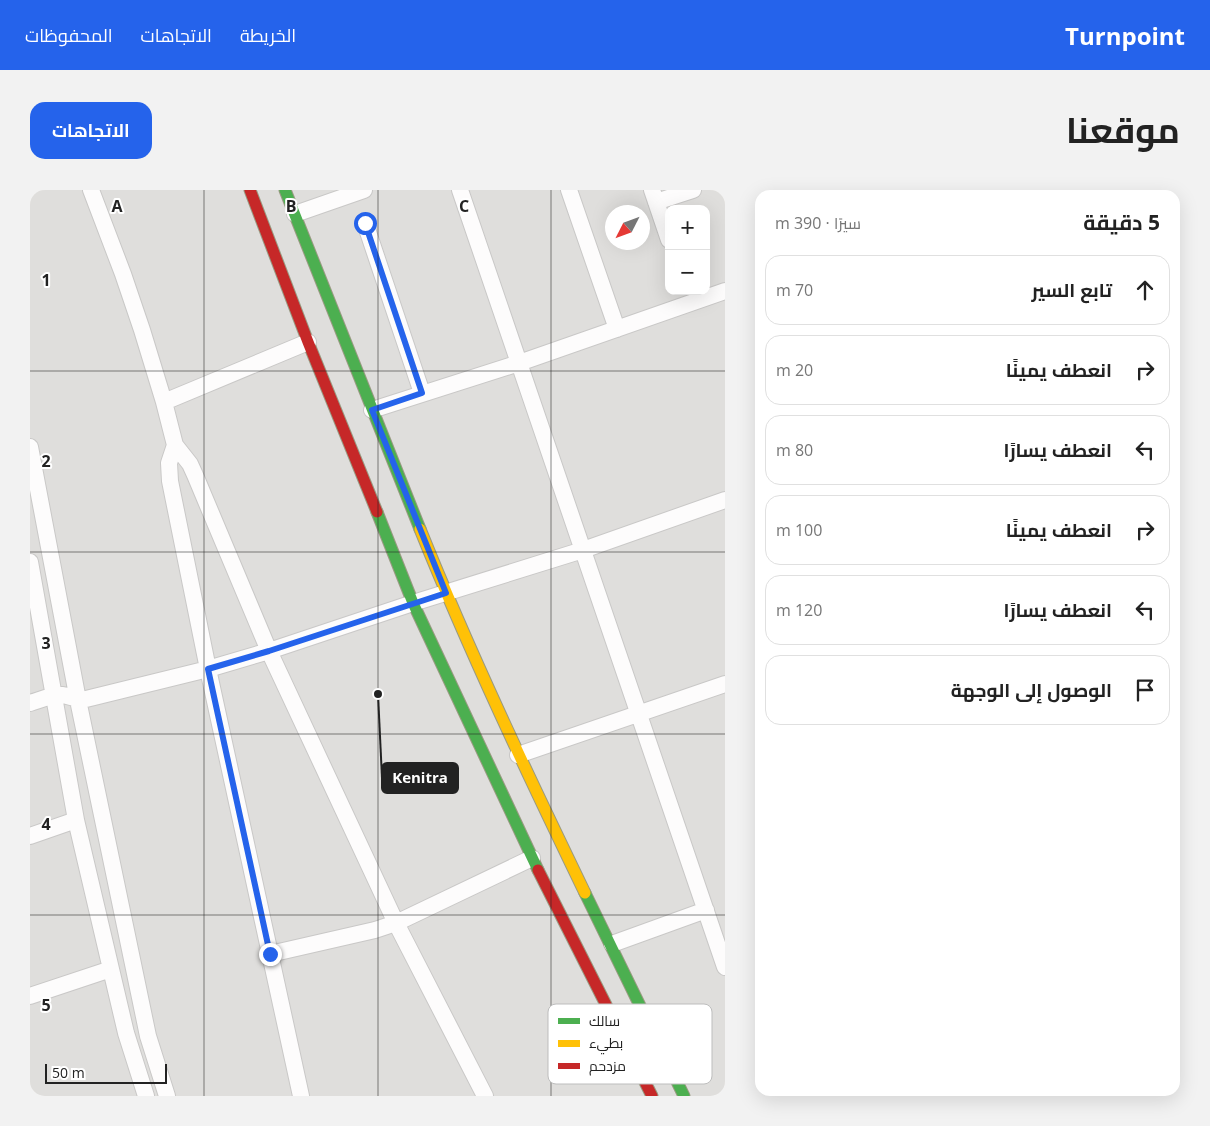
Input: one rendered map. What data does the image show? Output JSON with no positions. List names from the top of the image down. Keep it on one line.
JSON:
{"places":["Kenitra"],"legend":["سالك","بطيء","مزدحم"],"scale_bar":"50 m","north":"bottom left","page":{"header":"Turnpoint","nav":["الخريطة","الاتجاهات","المحفوظات"],"title":"موقعنا","buttons":"الاتجاهات","heading":["5 دقيقة","سيرًا · 390 m"],"map_buttons":["+","−"],"list":[["تابع السير","70 m"],["انعطف يمينًا","20 m"],["انعطف يسارًا","80 m"],["انعطف يمينًا","100 m"],["انعطف يسارًا","120 m"],"الوصول إلى الوجهة"],"scale":"50 m"},"grid":{"columns":["A","B","C"],"rows":["1","2","3","4","5"]}}
